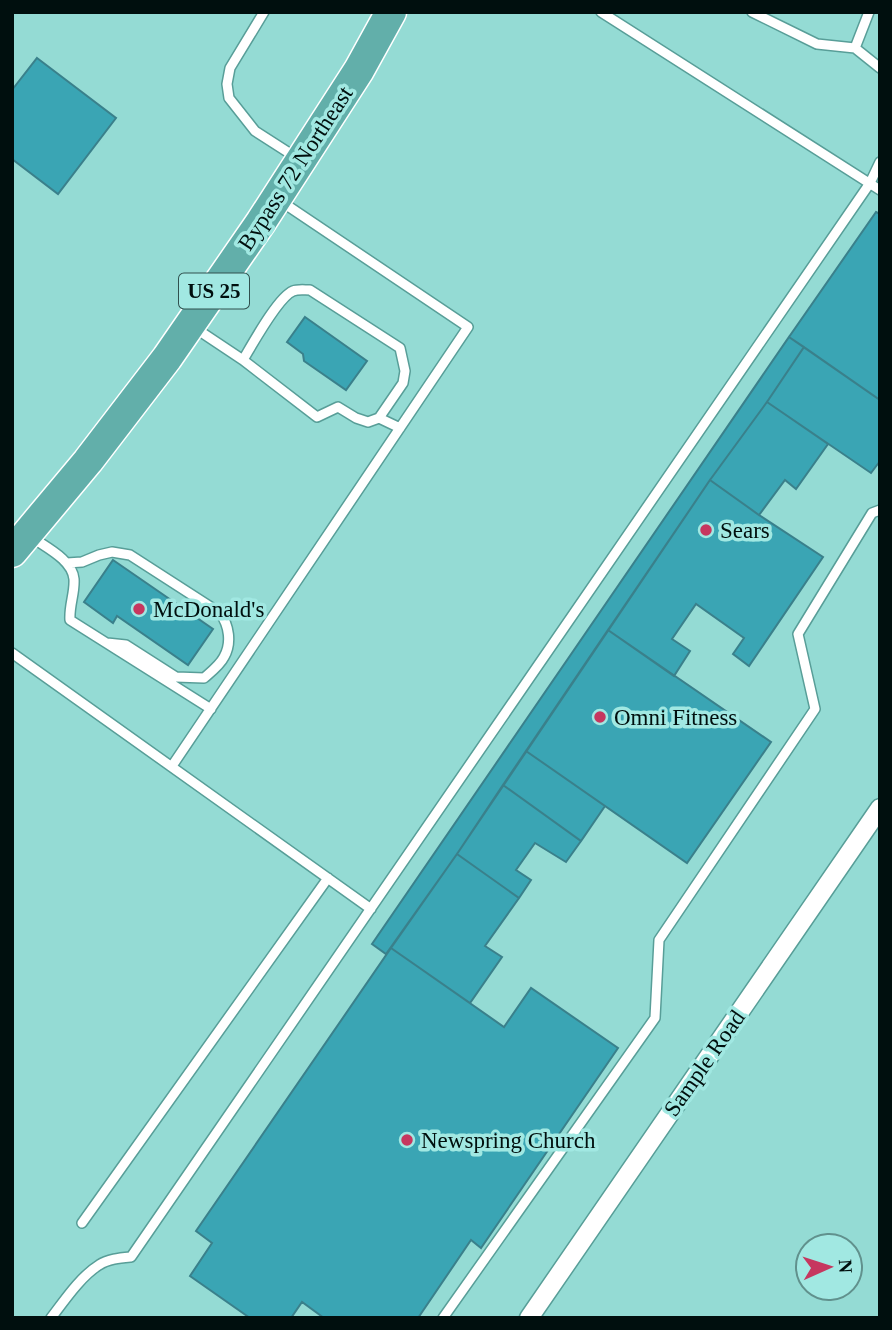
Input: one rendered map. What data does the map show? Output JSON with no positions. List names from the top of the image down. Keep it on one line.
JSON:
{"streets":{"highway":["Bypass 72 Northeast","US 25"],"street":["Sample Road"]},"places":["Sears","McDonald's","Omni Fitness","Newspring Church"],"north":"right"}
